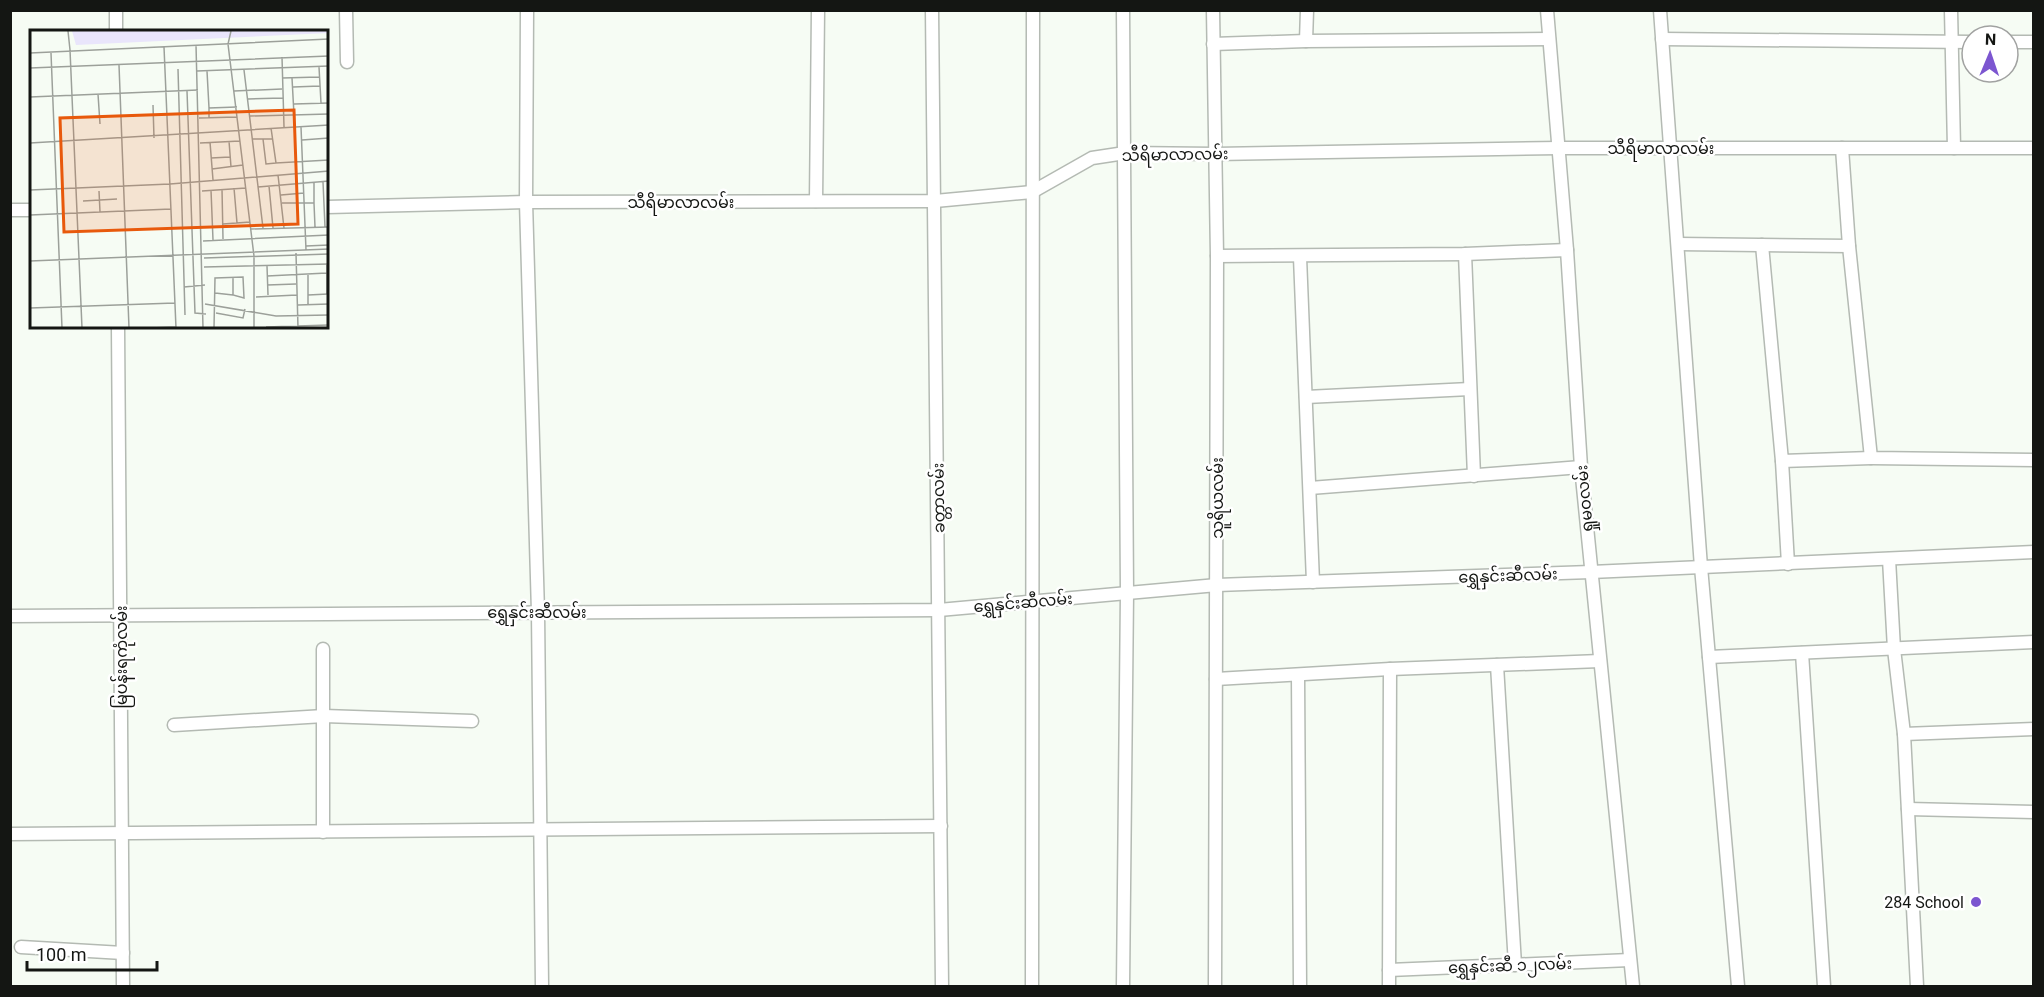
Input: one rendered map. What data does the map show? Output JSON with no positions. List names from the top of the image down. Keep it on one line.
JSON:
{"streets":{"street":["သီရိမာလာလမ်း","ခတ္တာလမ်း","သူရိယလမ်း","ရှုမဝလမ်း","ရွှေနှင်းဆီလမ်း","မြပန်းရကုံလမ်း","ရွှေနှင်းဆီ ၁၂လမ်း"]},"crossings":[["သီရိမာလာလမ်း","ခတ္တာလမ်း"],["သီရိမာလာလမ်း","သူရိယလမ်း"],["သီရိမာလာလမ်း","ရှုမဝလမ်း"],["ခတ္တာလမ်း","ရွှေနှင်းဆီလမ်း"],["သူရိယလမ်း","ရွှေနှင်းဆီလမ်း"],["ရှုမဝလမ်း","ရွှေနှင်းဆီလမ်း"],["ရှုမဝလမ်း","ရွှေနှင်းဆီ ၁၂လမ်း"],["ရွှေနှင်းဆီလမ်း","မြပန်းရကုံလမ်း"]],"places":["284 School"],"scale_bar":"100 m","north":"top"}
